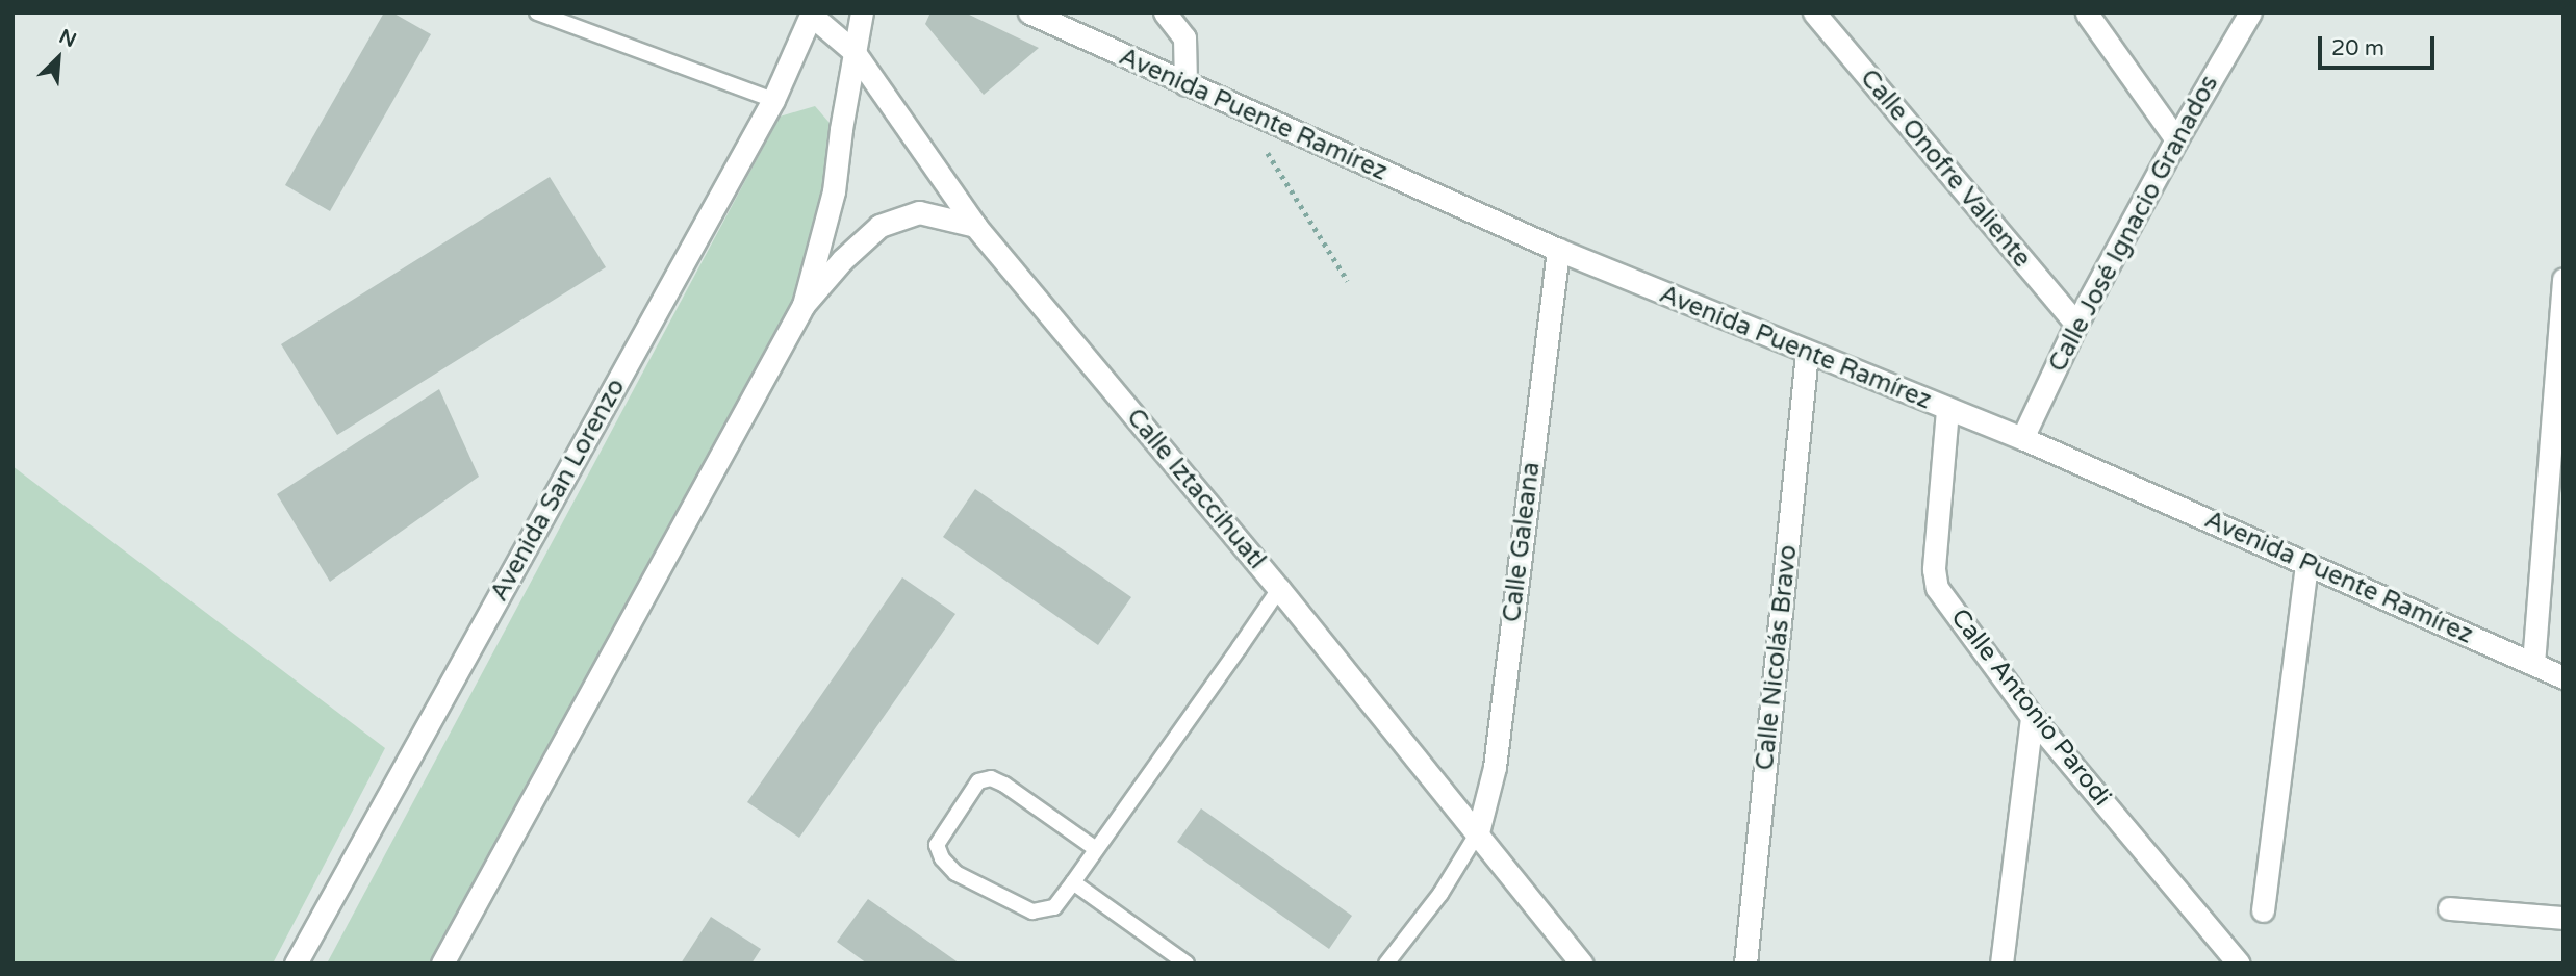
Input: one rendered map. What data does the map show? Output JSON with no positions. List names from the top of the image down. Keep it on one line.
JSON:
{"streets":{"street":["Avenida Puente Ramírez","Calle Onofre Valiente","Calle José Ignacio Granados","Calle Iztaccihuatl","Avenida San Lorenzo","Calle Galeana","Calle Nicolás Bravo","Calle Antonio Parodi"]},"crossings":[["Avenida Puente Ramírez","Calle José Ignacio Granados"],["Avenida Puente Ramírez","Calle Galeana"],["Avenida Puente Ramírez","Calle Nicolás Bravo"],["Avenida Puente Ramírez","Calle Antonio Parodi"],["Calle Onofre Valiente","Calle José Ignacio Granados"],["Calle Iztaccihuatl","Avenida San Lorenzo"],["Calle Iztaccihuatl","Calle Galeana"]],"scale_bar":"20 m","north":"top right"}
